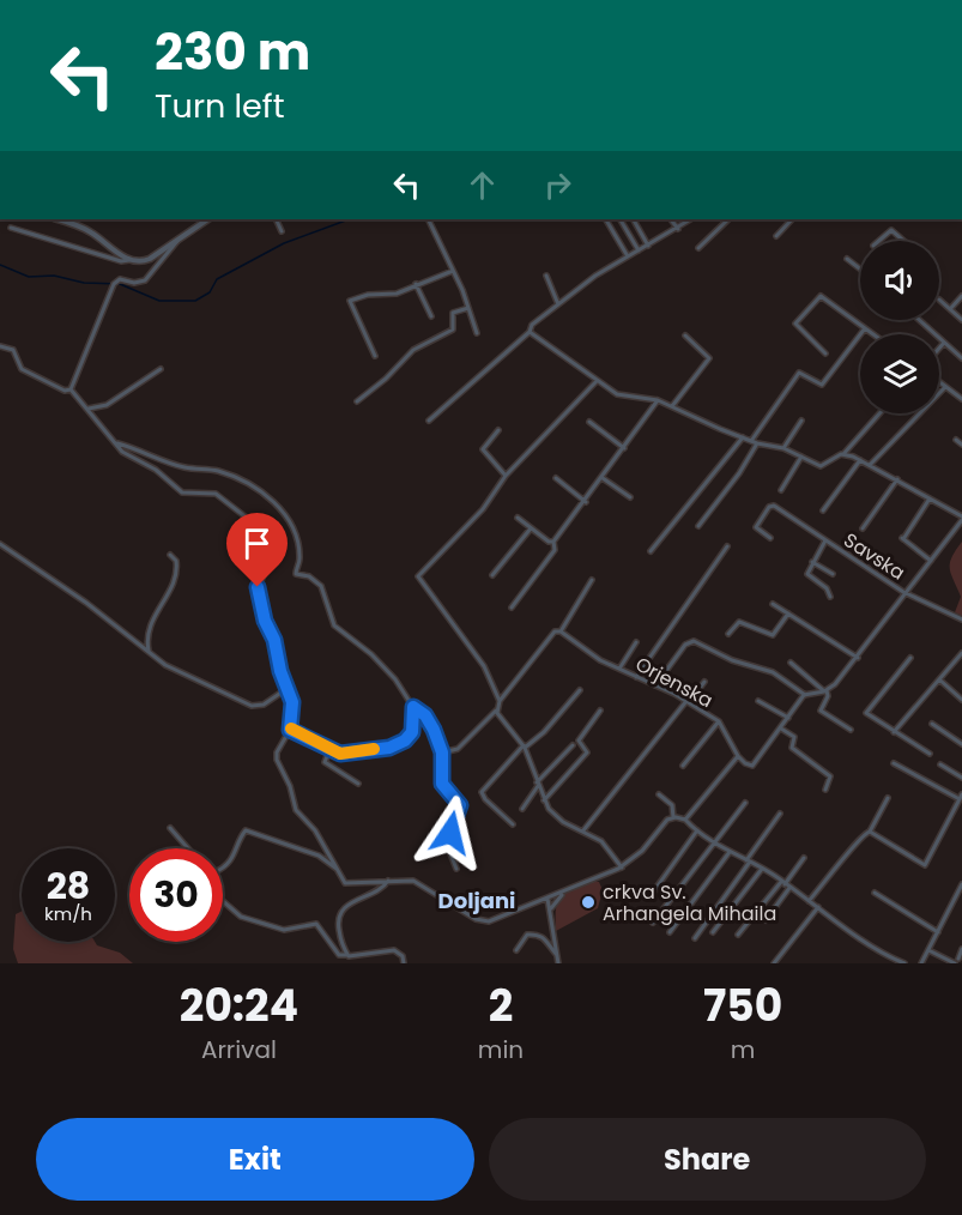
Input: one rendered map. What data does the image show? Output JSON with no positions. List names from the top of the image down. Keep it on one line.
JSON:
{"streets":{"street":["Savska","Orjenska"]},"districts":["Doljani"],"places":["crkva Sv. Arhangela Mihaila"],"page":{"turn":["230 m","Turn left"],"speed":"28 km/h","limit":"30","eta":["20:24","Arrival","2","min","750","m"],"buttons":["Exit","Share"]}}
